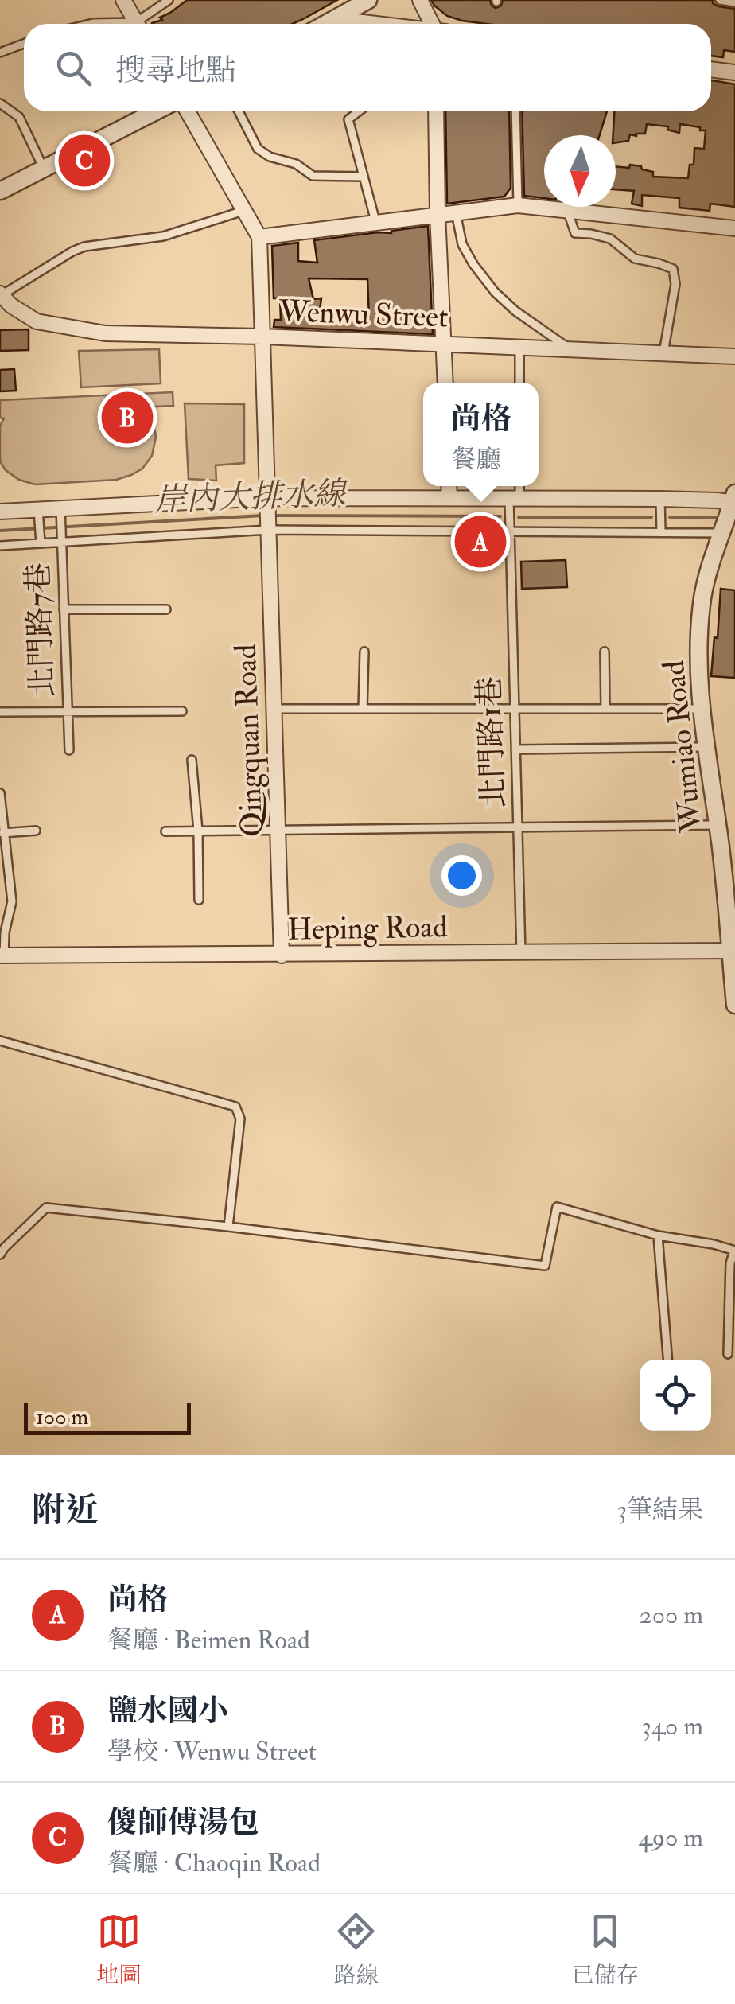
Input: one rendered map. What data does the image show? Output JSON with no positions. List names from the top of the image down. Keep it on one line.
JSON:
{"streets":{"street":["Wenwu Street","Qingquan Road","Wumiao Road","Heping Road"],"lane":["北門路7巷","北門路1巷"]},"crossings":[["Qingquan Road","Heping Road"],["北門路1巷","Heping Road"],["Wumiao Road","Heping Road"]],"water":["岸內大排水線"],"scale_bar":"100 m","north":"bottom","page":{"search":"搜尋地點","pins":["C","B","A"],"popup":["尚格","餐廳"],"scale":"100 m","heading":["附近","3筆結果"],"list":[{"mark":"A","name":"尚格","note":"餐廳 · Beimen Road","value":"200 m"},{"mark":"B","name":"鹽水國小","note":"學校 · Wenwu Street","value":"340 m"},{"mark":"C","name":"傻師傅湯包","note":"餐廳 · Chaoqin Road","value":"490 m"}],"nav":["地圖","路線","已儲存"]}}
